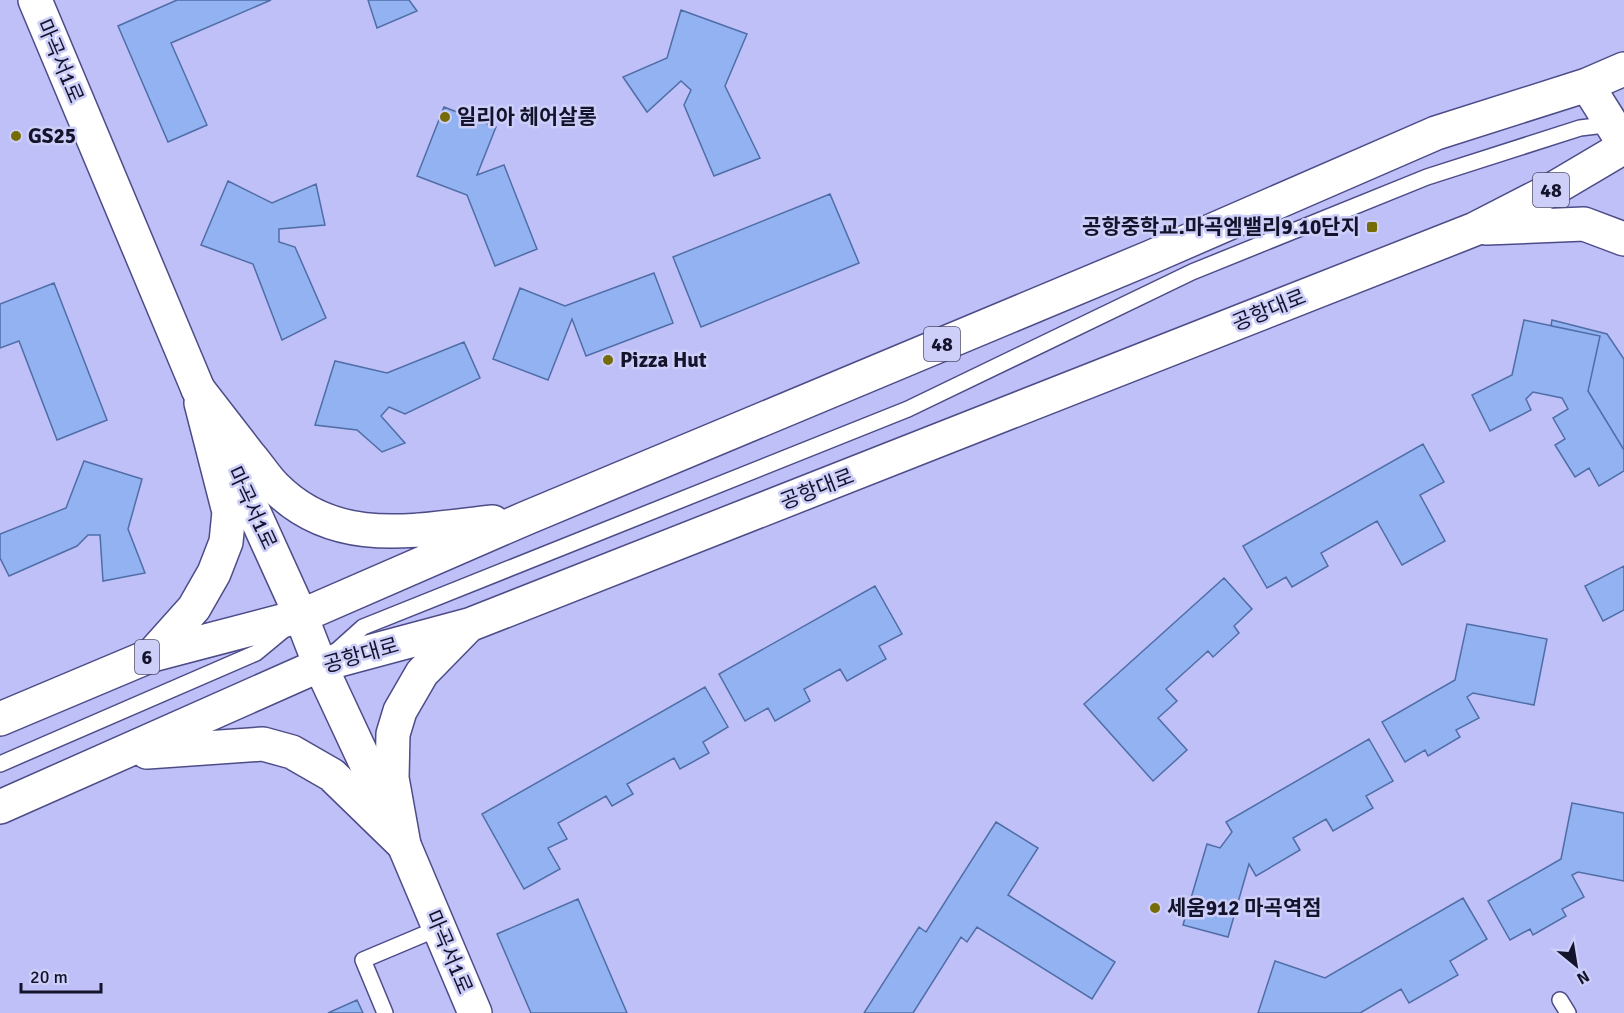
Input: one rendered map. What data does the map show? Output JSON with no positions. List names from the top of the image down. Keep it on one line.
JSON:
{"streets":{"main road":["마곡서1로","48","공항대로","6"]},"crossings":[["마곡서1로","48"],["마곡서1로","공항대로"],["마곡서1로","6"],["48","6"]],"places":{"other":["일리아 헤어살롱","GS25","Pizza Hut","세움912 마곡역점"],"transit":["공항중학교.마곡엠밸리9.10단지"]},"scale_bar":"20 m","north":"bottom right"}
